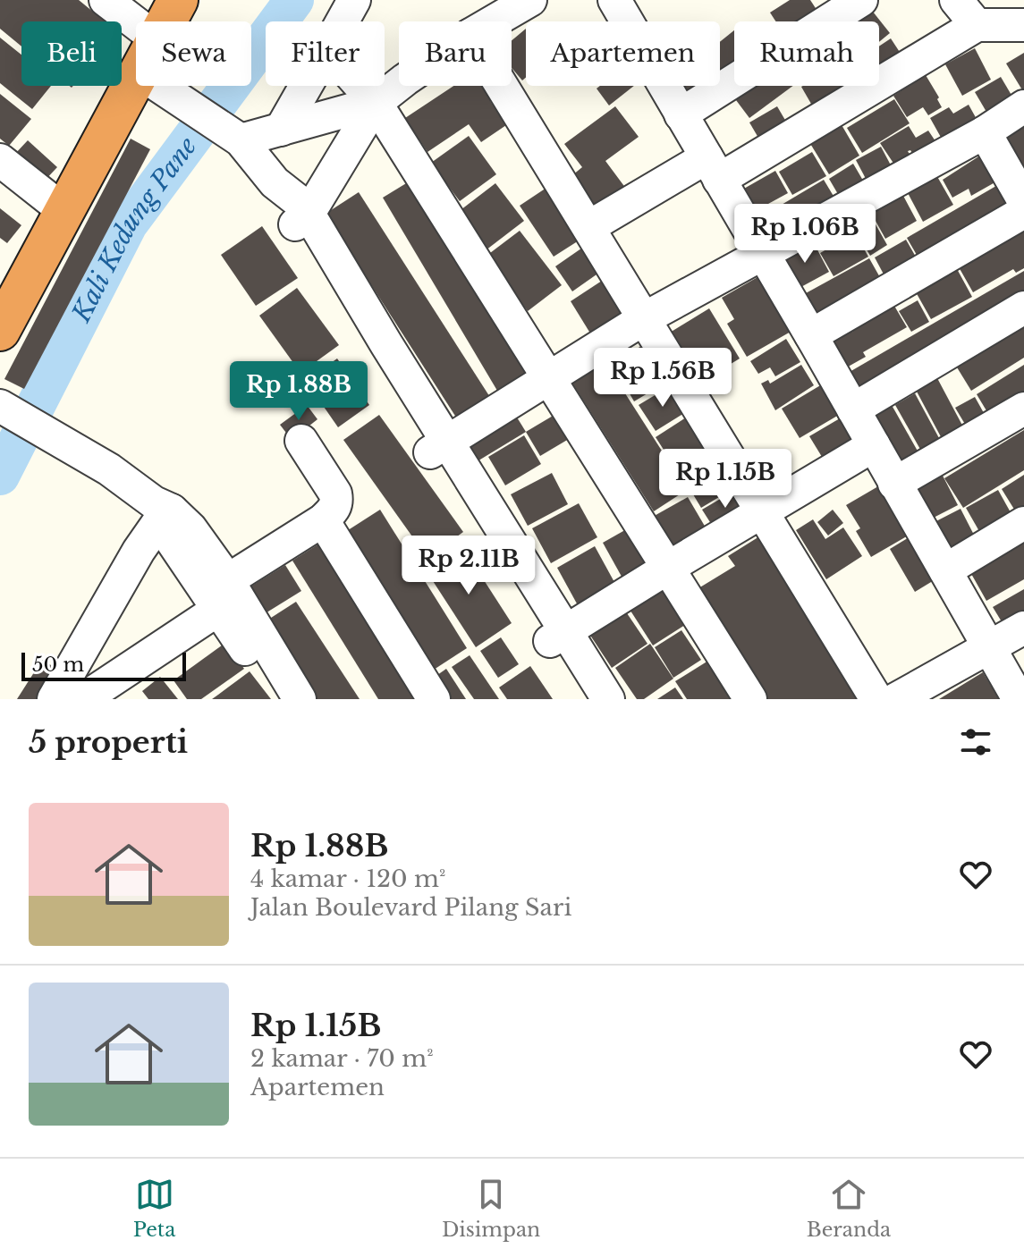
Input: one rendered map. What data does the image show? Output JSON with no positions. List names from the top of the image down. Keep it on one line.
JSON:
{"water":["Kali Kedung Pane"],"scale_bar":"50 m","page":{"chip":["Beli","Sewa","Filter","Baru","Apartemen","Rumah"],"price":["Rp 1.06B","Rp 1.56B","Rp 1.88B","Rp 1.15B","Rp 2.11B"],"scale":"50 m","heading":"5 properti","list":[{"name":"Rp 1.88B","note":"4 kamar · 120 m² · Jalan Boulevard Pilang Sari"},{"name":"Rp 1.15B","note":"2 kamar · 70 m² · Apartemen"}],"tabs":["Peta","Disimpan","Beranda"]}}
